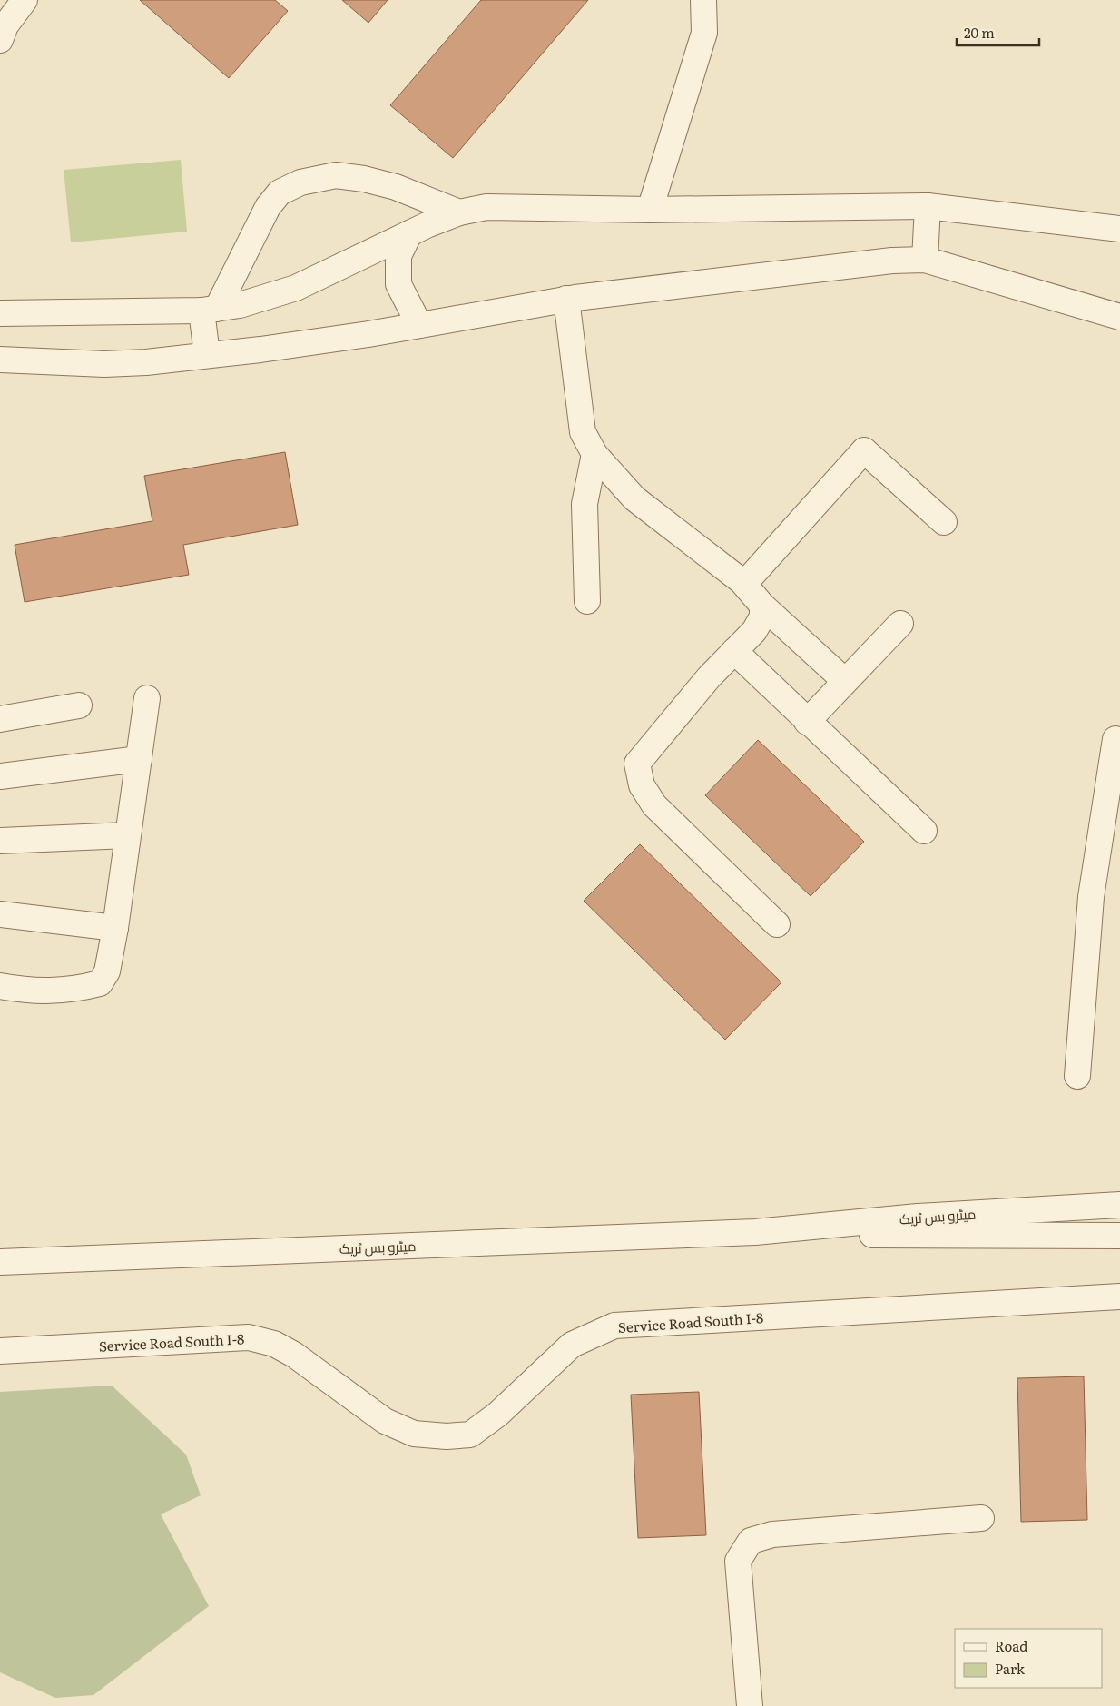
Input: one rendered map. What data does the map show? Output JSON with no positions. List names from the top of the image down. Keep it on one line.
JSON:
{"streets":{"street":["میٹرو بس ٹریک","Service Road South I-8"]},"legend":["Road","Park"],"scale_bar":"20 m"}
